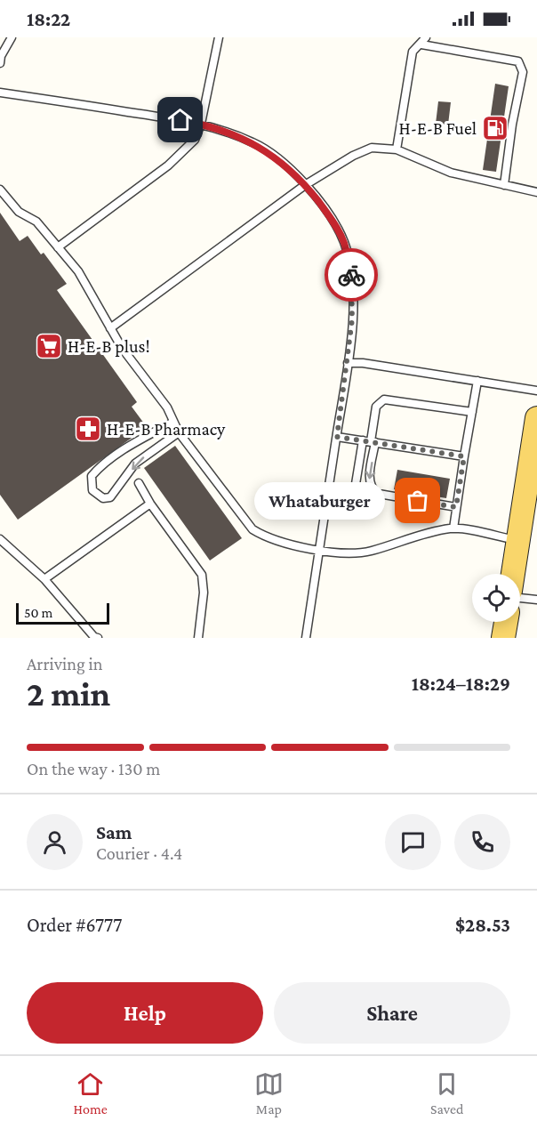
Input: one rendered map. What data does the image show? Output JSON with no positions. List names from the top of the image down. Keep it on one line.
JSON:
{"places":{"fuel station":["H-E-B Fuel"],"supermarket":["H-E-B plus!"],"pharmacy":["H-E-B Pharmacy"],"other":["Whataburger"]},"scale_bar":"50 m","page":{"status":"18:22","bubble":"Whataburger","scale":"50 m","heading":["2 min","Arriving in","18:24–18:29"],"panel":["Sam","Courier · 4.4","Order #6777","$28.53"],"bar":"On the way · 130 m","buttons":["Help","Share"],"tabs":["Home","Map","Saved"]}}
